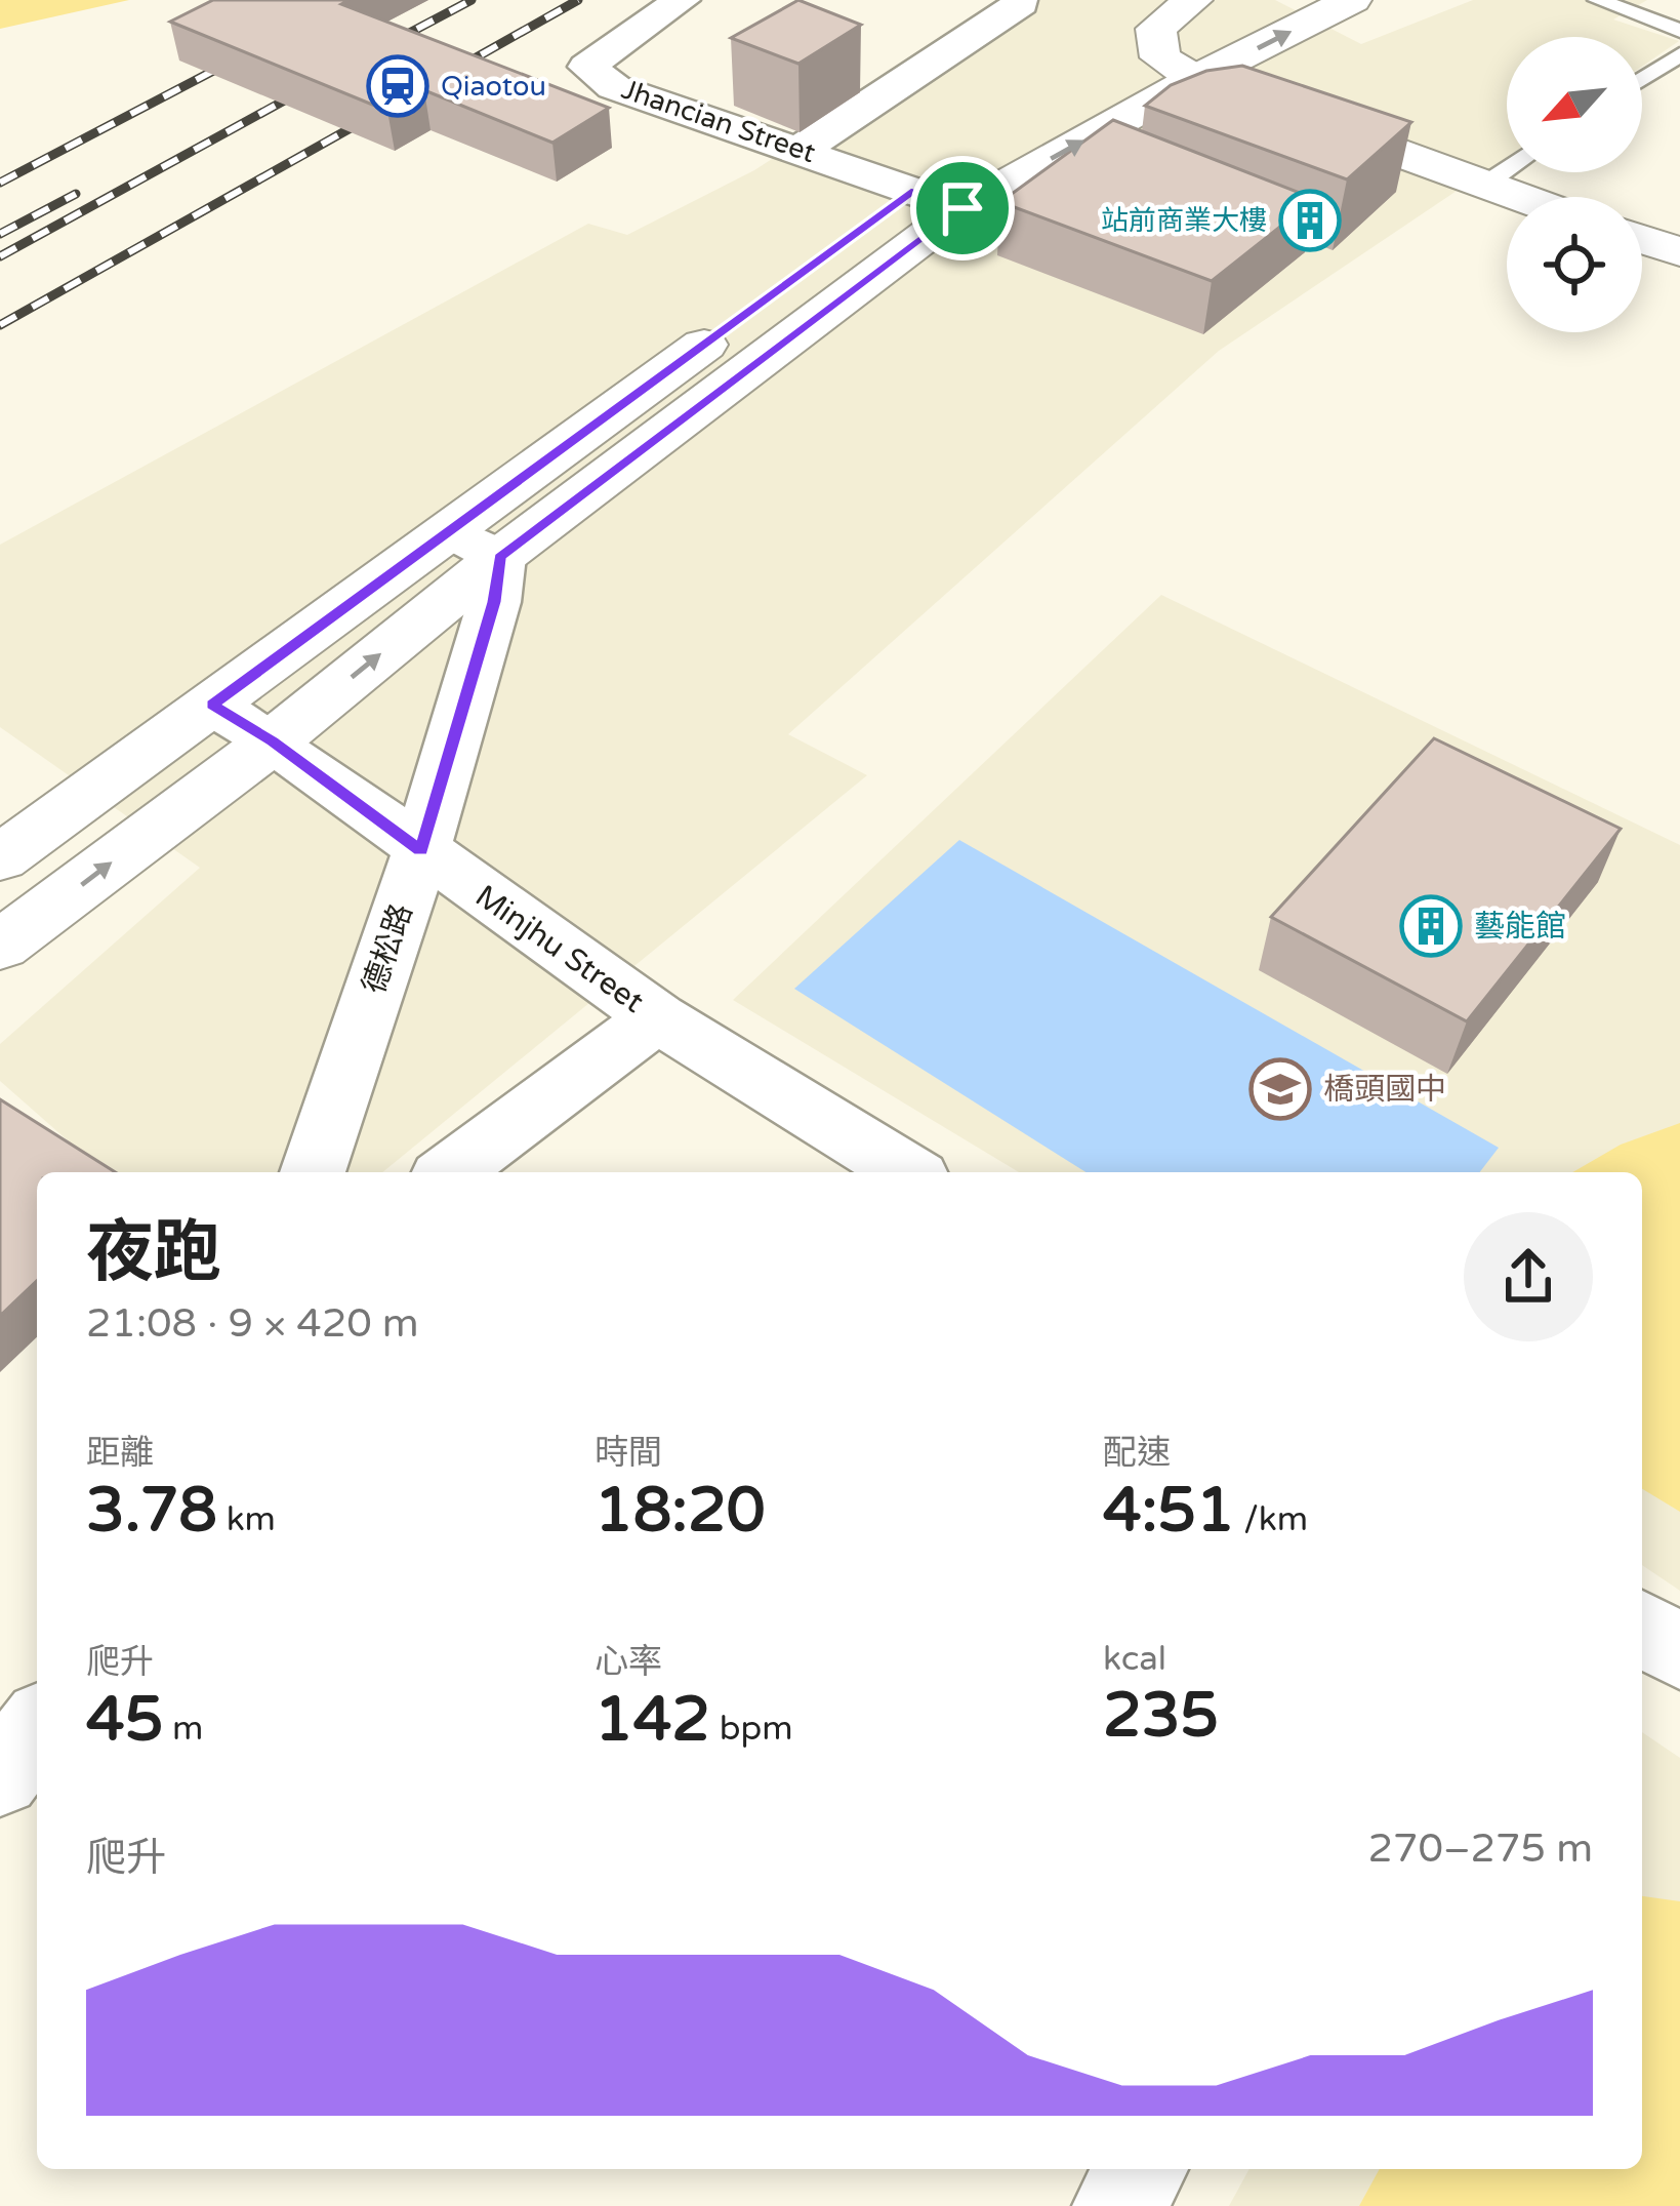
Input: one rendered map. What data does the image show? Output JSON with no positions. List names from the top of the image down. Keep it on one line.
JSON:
{"streets":{"street":["Jhancian Street","德松路","Minjhu Street"]},"crossings":[["德松路","Minjhu Street"]],"places":{"station":["Qiaotou"],"building":["站前商業大樓","藝能館"],"school or university":["橋頭國中"]},"north":"bottom left","page":{"heading":["夜跑","21:08 · 9 × 420 m"],"stats":[["距離","3.78 km"],["時間","18:20"],["配速","4:51 /km"],["爬升","45 m"],["心率","142 bpm"],["kcal","235"]],"chart":["爬升","270–275 m"]}}
